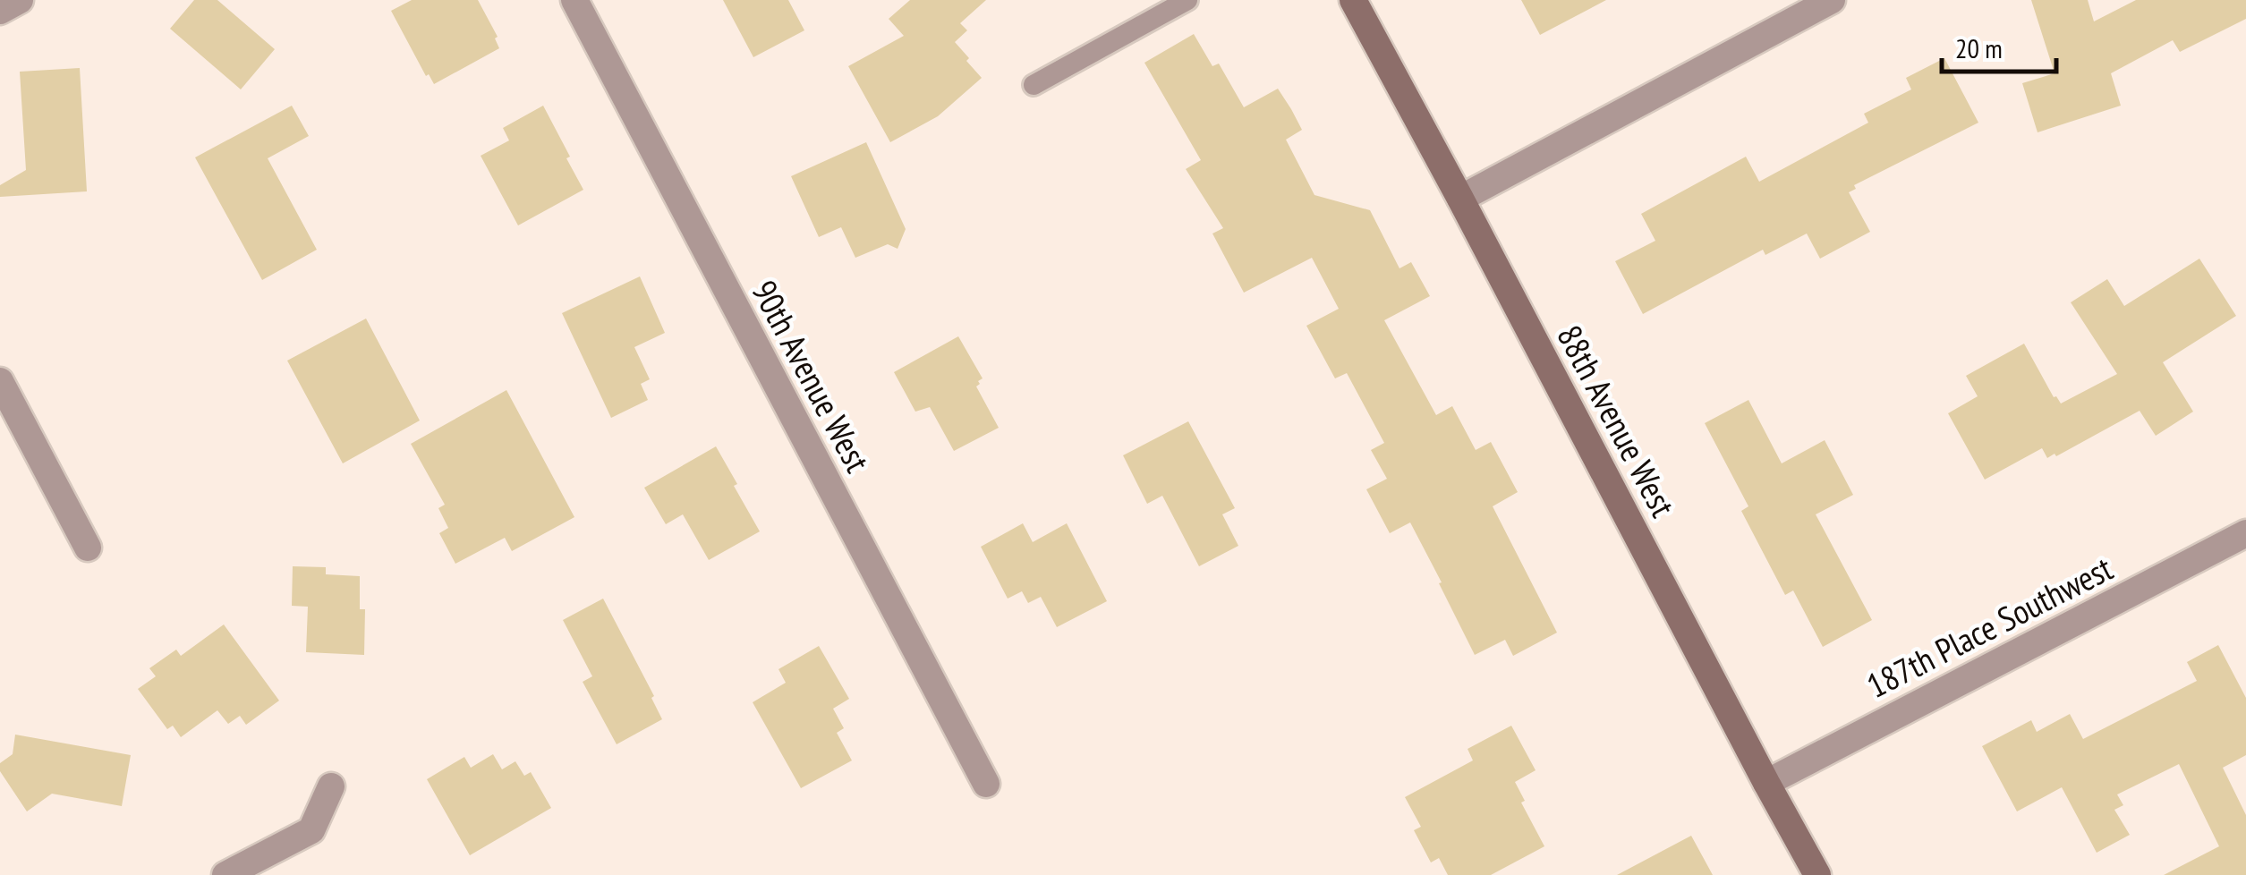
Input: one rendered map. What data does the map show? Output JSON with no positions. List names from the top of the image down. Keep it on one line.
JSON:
{"streets":{"street":["90th Avenue West","88th Avenue West","187th Place Southwest"]},"crossings":[["88th Avenue West","187th Place Southwest"]],"scale_bar":"20 m"}
